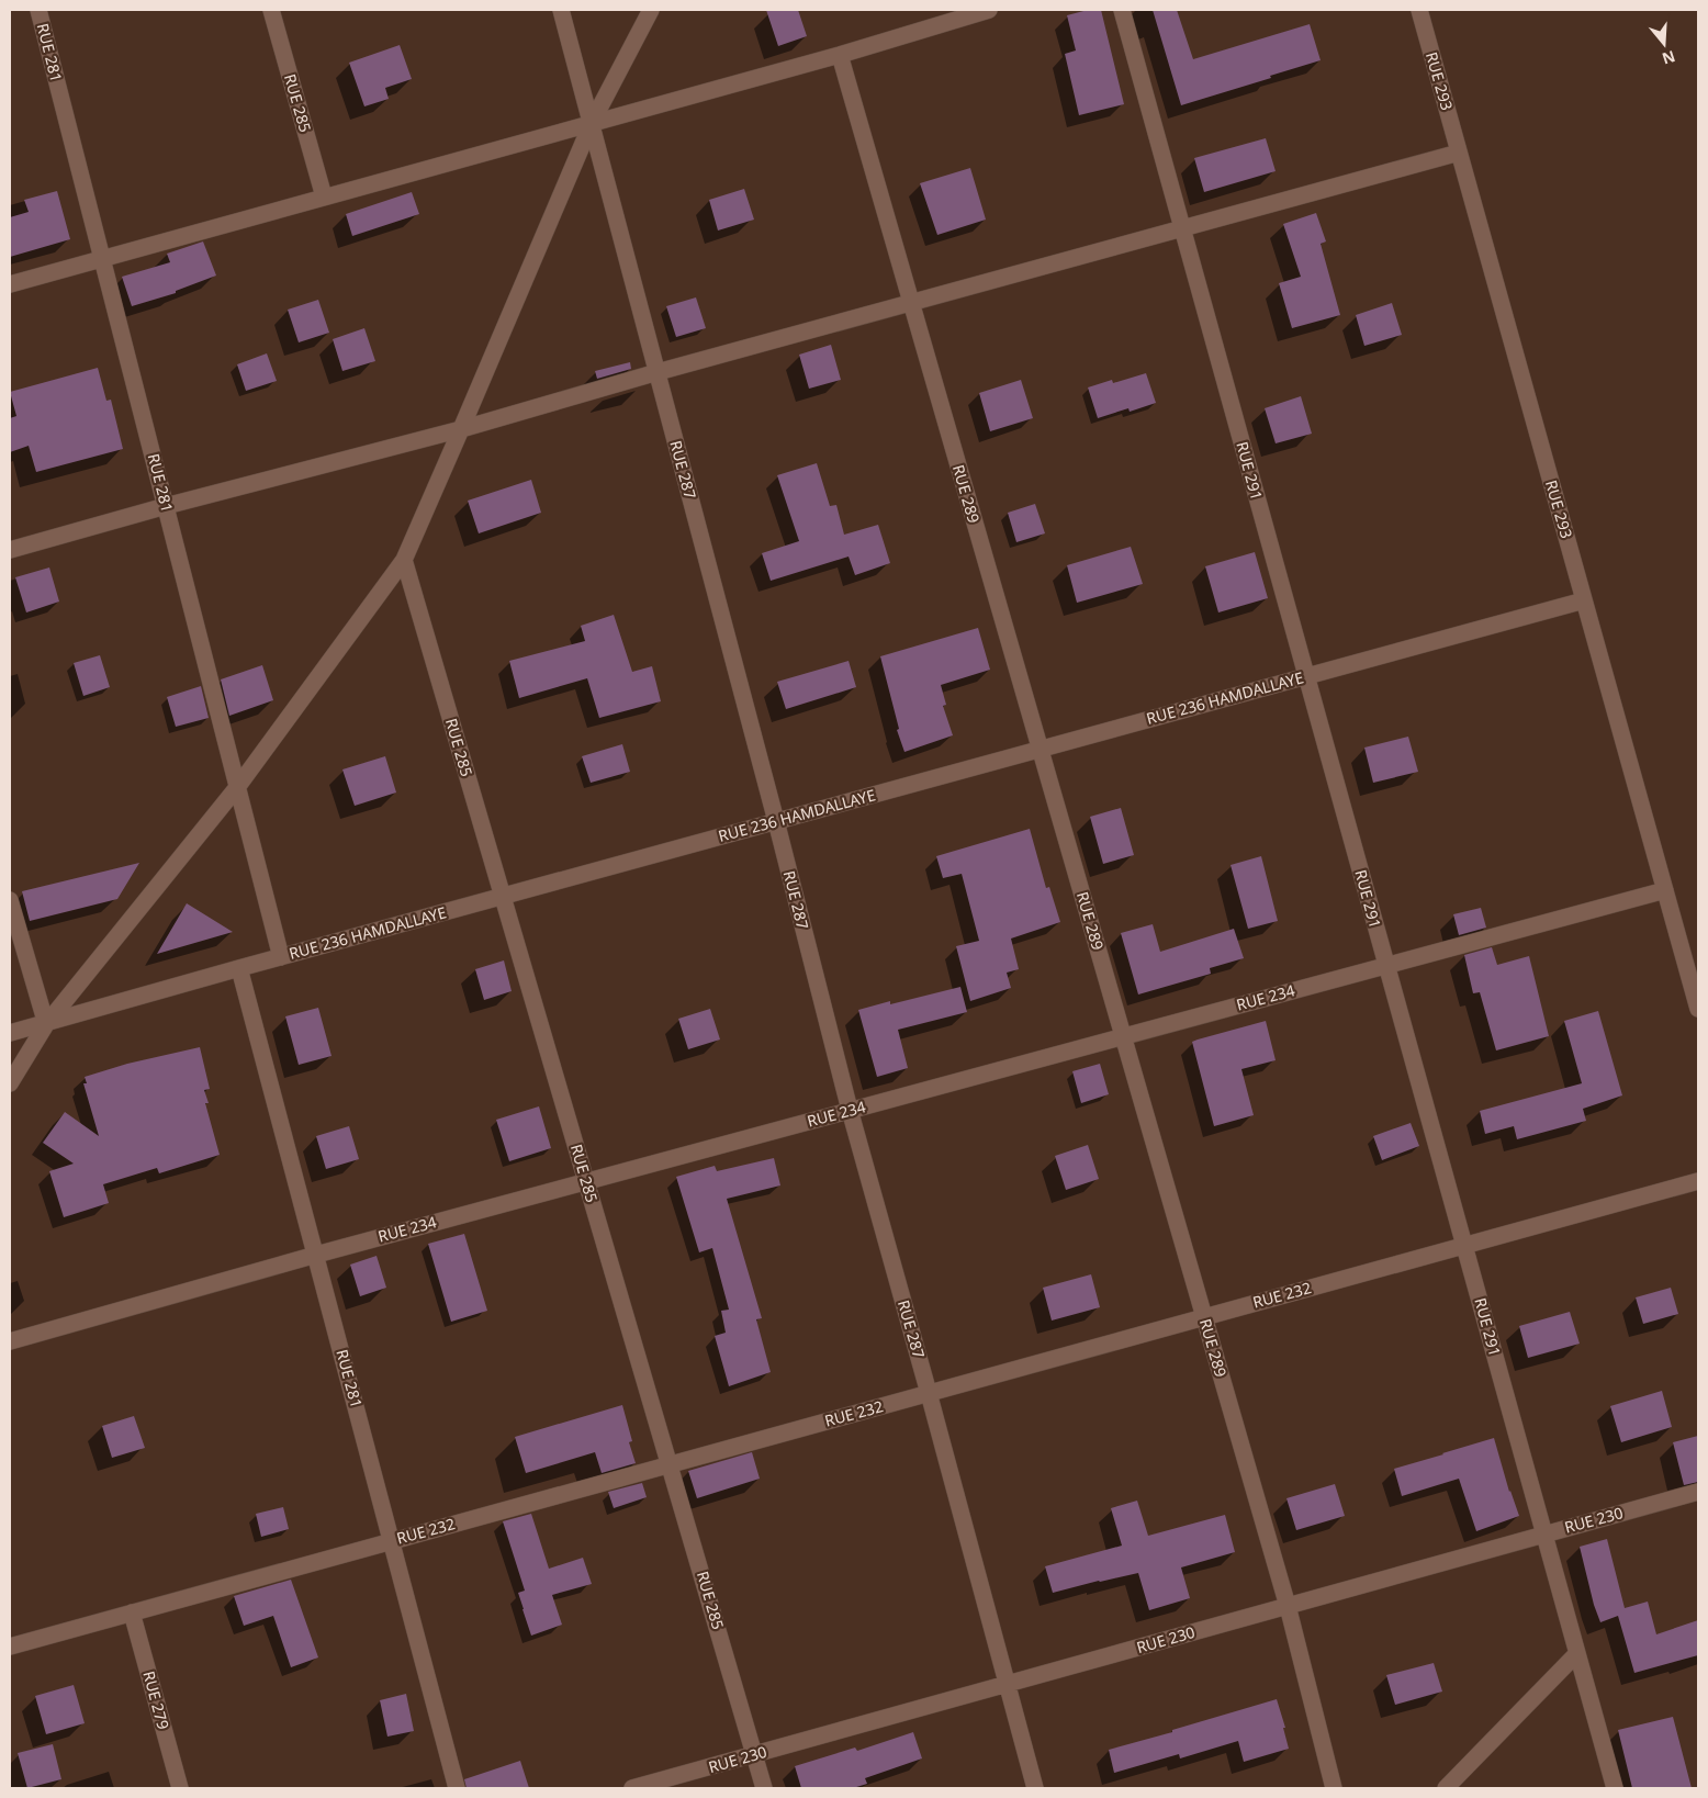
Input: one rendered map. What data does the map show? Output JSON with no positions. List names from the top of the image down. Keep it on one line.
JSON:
{"streets":{"street":["RUE 281","RUE 293","RUE 285","RUE 287","RUE 291","RUE 289","RUE 236 HAMDALLAYE","RUE 234","RUE 232","RUE 230","RUE 279"]},"crossings":[["RUE 281","RUE 236 HAMDALLAYE"],["RUE 281","RUE 234"],["RUE 281","RUE 232"],["RUE 293","RUE 236 HAMDALLAYE"],["RUE 293","RUE 234"],["RUE 285","RUE 236 HAMDALLAYE"],["RUE 285","RUE 234"],["RUE 285","RUE 232"],["RUE 285","RUE 230"],["RUE 287","RUE 236 HAMDALLAYE"],["RUE 287","RUE 234"],["RUE 287","RUE 232"],["RUE 287","RUE 230"],["RUE 291","RUE 236 HAMDALLAYE"],["RUE 291","RUE 234"],["RUE 291","RUE 232"],["RUE 291","RUE 230"],["RUE 289","RUE 236 HAMDALLAYE"],["RUE 289","RUE 234"],["RUE 289","RUE 232"],["RUE 289","RUE 230"],["RUE 232","RUE 279"]],"north":"bottom"}
